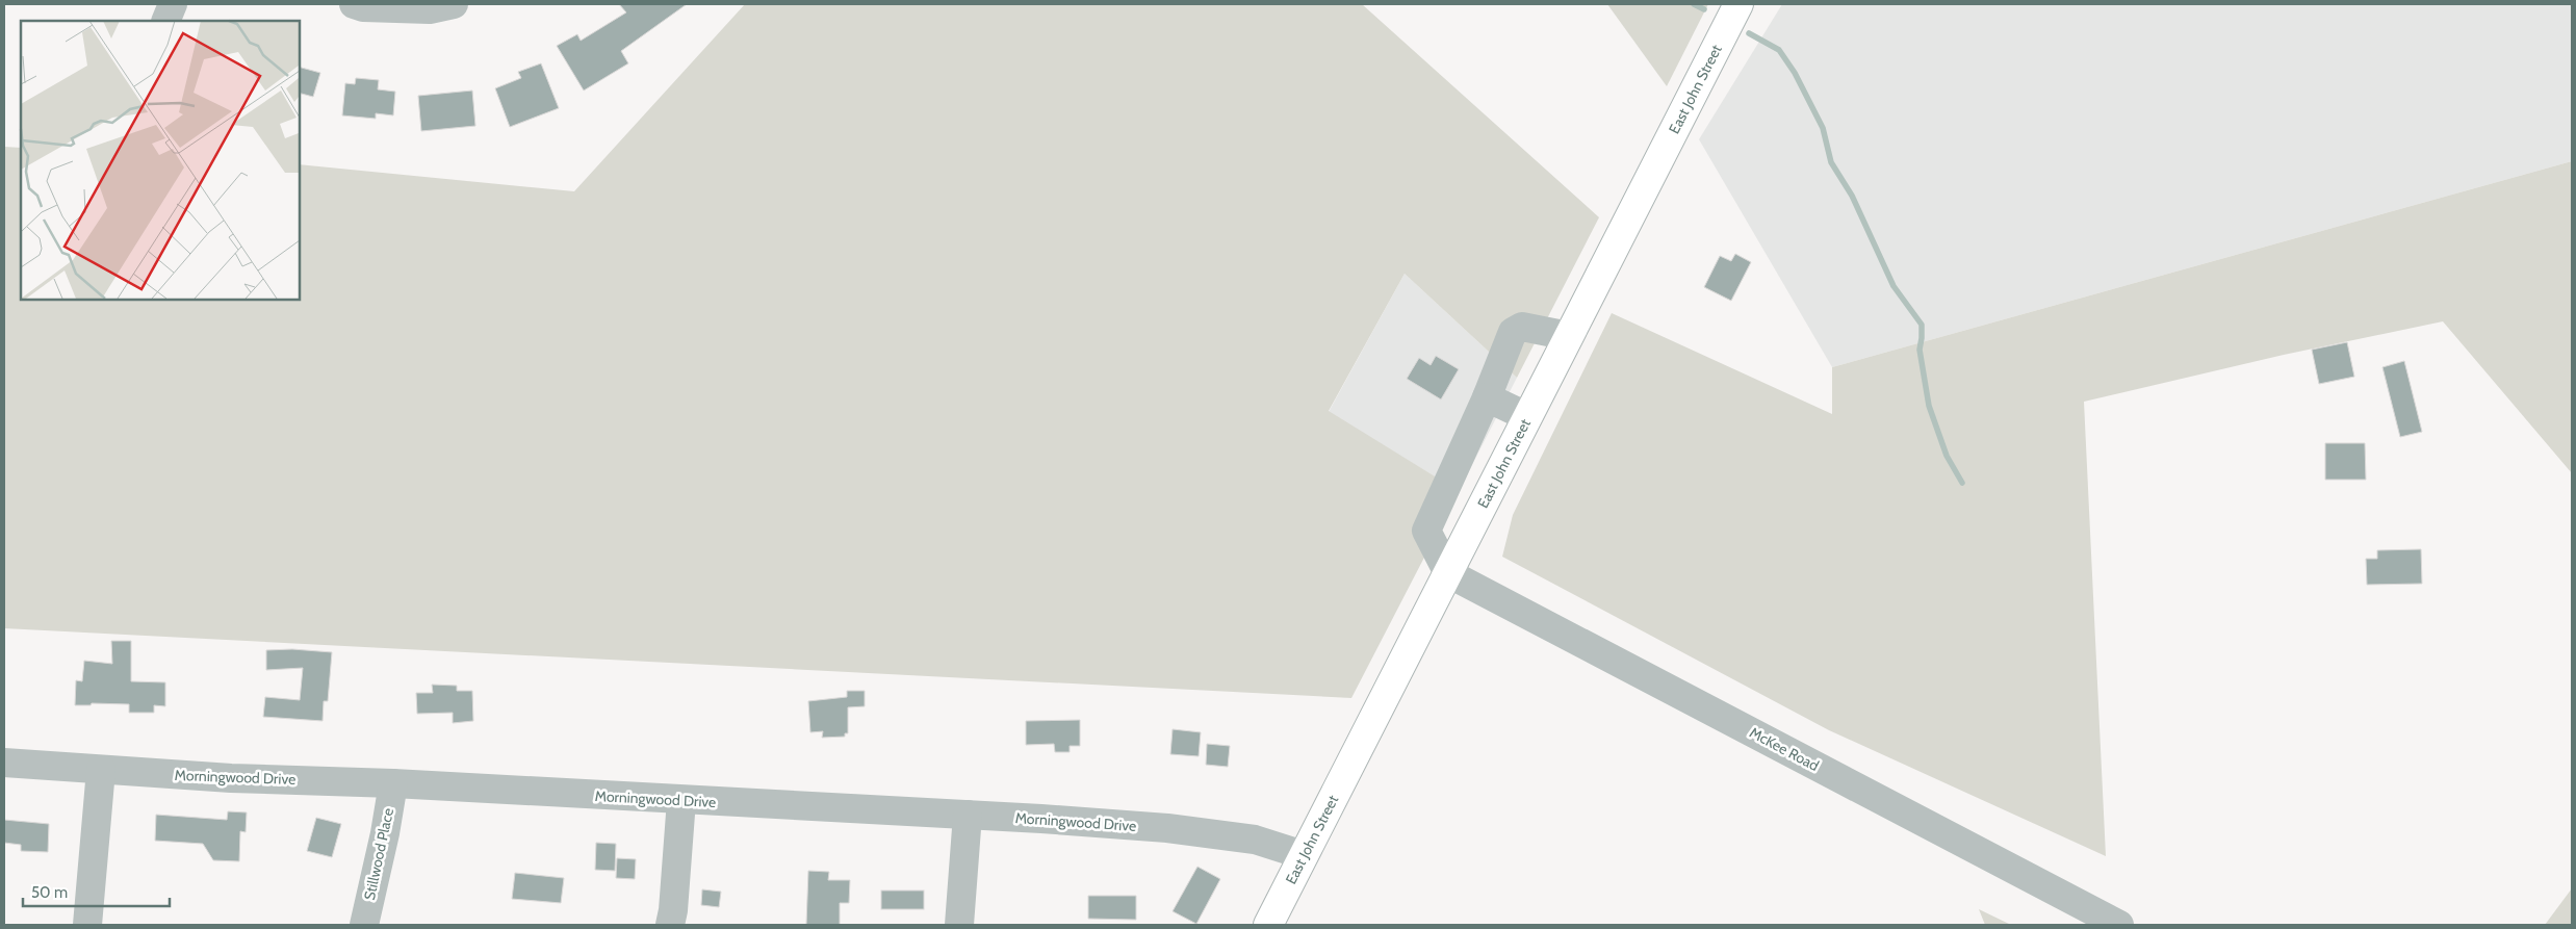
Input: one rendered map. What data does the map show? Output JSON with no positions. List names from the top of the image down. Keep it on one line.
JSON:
{"streets":{"main road":["East John Street"],"street":["McKee Road","Morningwood Drive","Stillwood Place"]},"crossings":[["East John Street","McKee Road"],["East John Street","Morningwood Drive"],["Morningwood Drive","Stillwood Place"]],"scale_bar":"50 m"}
